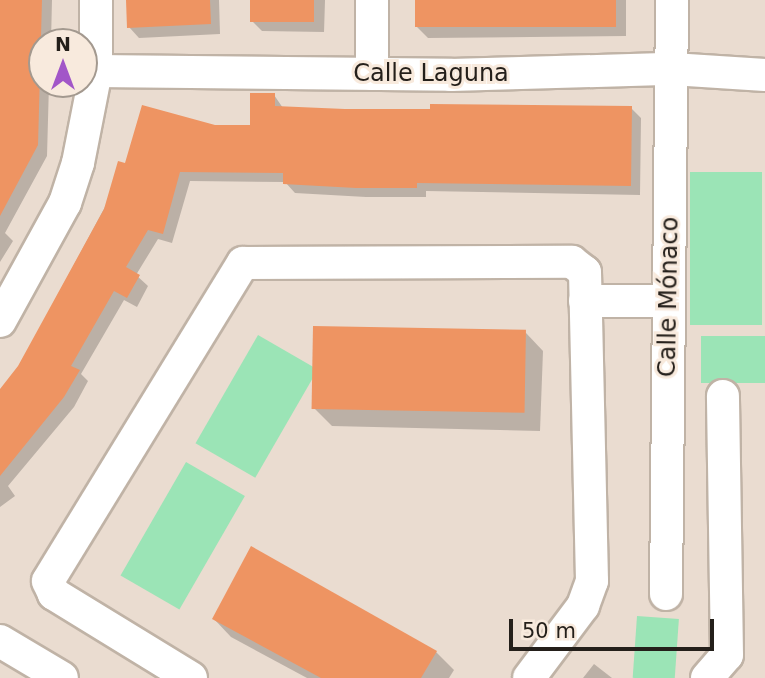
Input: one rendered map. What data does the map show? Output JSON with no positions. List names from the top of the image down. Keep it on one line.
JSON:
{"streets":{"street":["Calle Laguna","Calle Mónaco"]},"crossings":[["Calle Laguna","Calle Mónaco"]],"scale_bar":"50 m","north":"top"}
